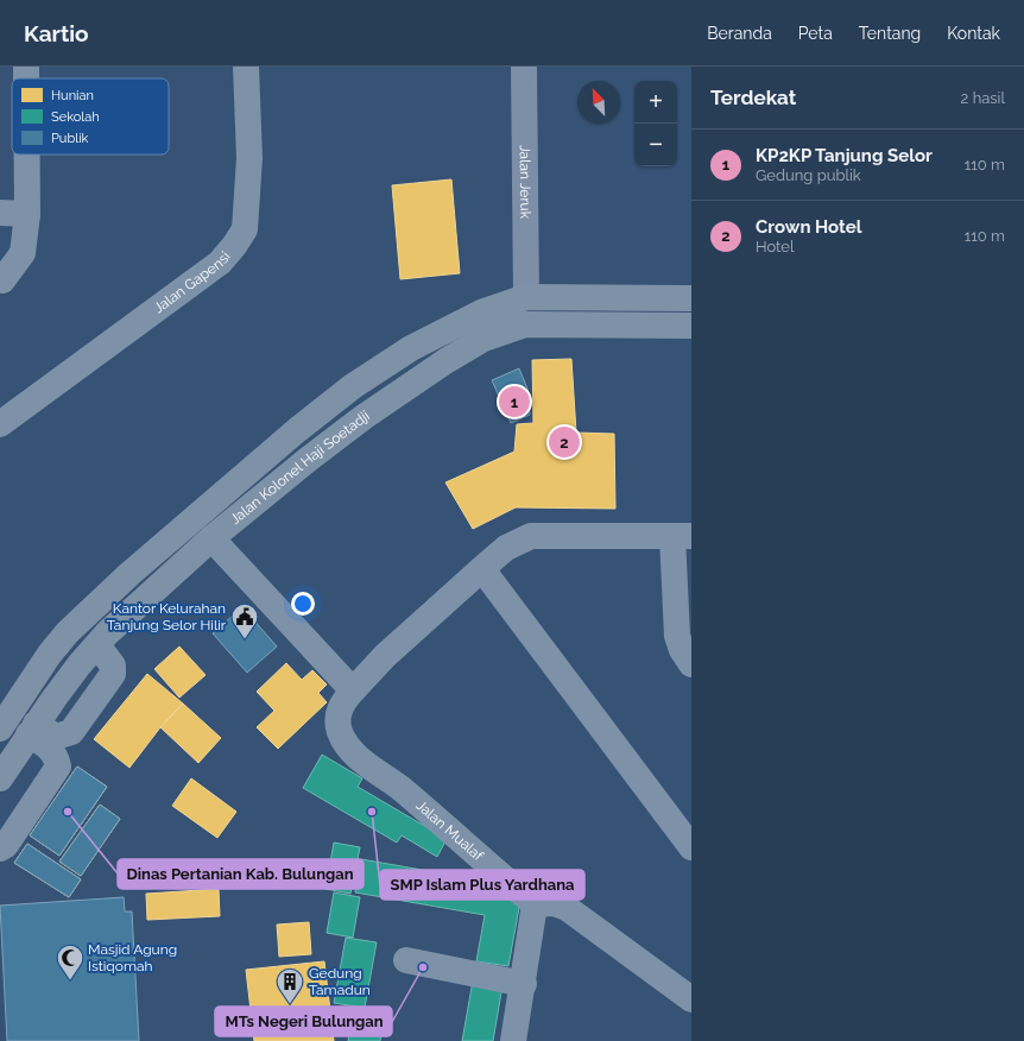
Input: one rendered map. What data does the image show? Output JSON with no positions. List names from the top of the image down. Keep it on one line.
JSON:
{"streets":{"highway":["Jalan Kolonel Haji Soetadji"],"main road":["Jalan Jeruk"],"street":["Jalan Gapensi","Jalan Mualaf"]},"crossings":[["Jalan Jeruk","Jalan Kolonel Haji Soetadji"]],"places":{"public building":["Kantor Kelurahan Tanjung Selor Hilir"],"other":["Dinas Pertanian Kab. Bulungan","SMP Islam Plus Yardhana","MTs Negeri Bulungan"],"mosque":["Masjid Agung Istiqomah"],"building":["Gedung Tamadun"]},"legend":["Hunian","Sekolah","Publik"],"north":"top left","page":{"header":"Kartio","nav":["Beranda","Peta","Tentang","Kontak"],"heading":["Terdekat","2 hasil"],"map_buttons":["+","−"],"list":[{"mark":"1","name":"KP2KP Tanjung Selor","note":"Gedung publik","value":"110 m"},{"mark":"2","name":"Crown Hotel","note":"Hotel","value":"110 m"}],"pins":["1","2"]}}
